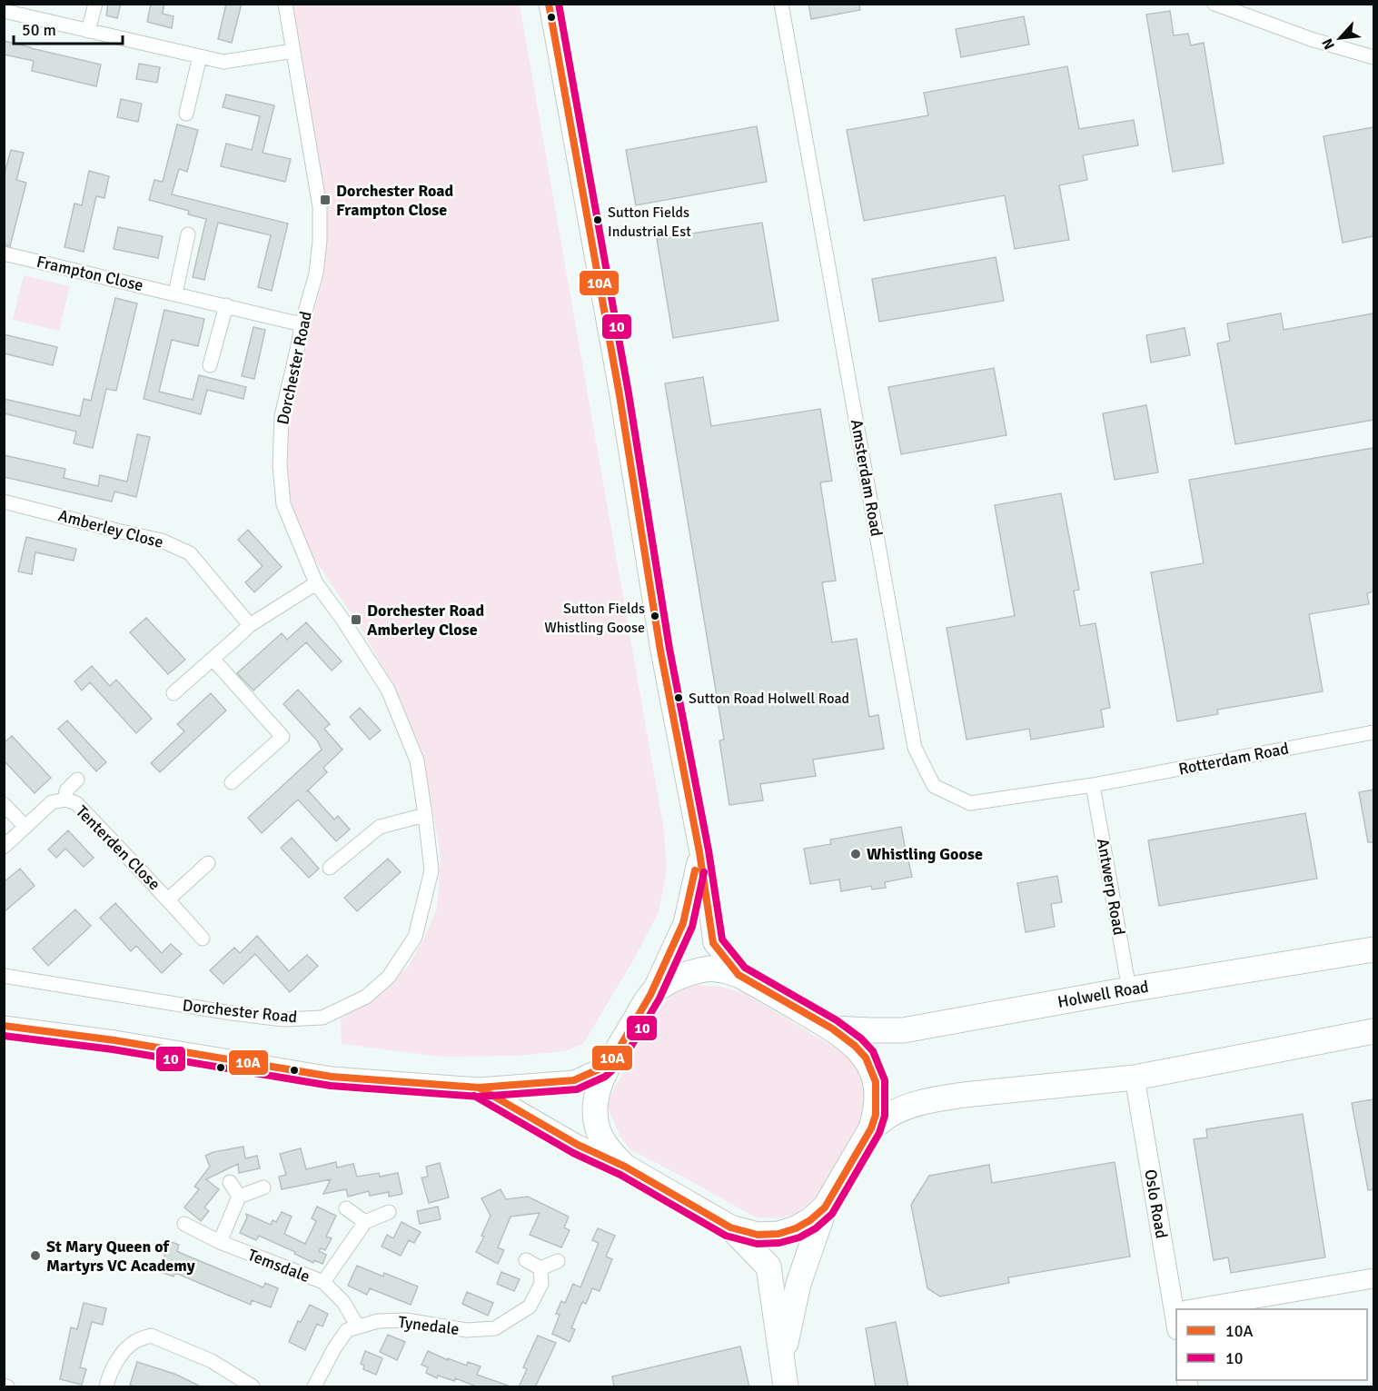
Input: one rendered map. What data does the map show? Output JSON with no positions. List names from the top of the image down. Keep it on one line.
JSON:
{"streets":{"highway":["Holwell Road"],"street":["Frampton Close","Dorchester Road","Amsterdam Road","Amberley Close","Rotterdam Road","Tenterden Close","Antwerp Road","Oslo Road","Temsdale","Tynedale"]},"crossings":[["Frampton Close","Dorchester Road"],["Amsterdam Road","Rotterdam Road"],["Amsterdam Road","Antwerp Road"],["Rotterdam Road","Antwerp Road"],["Antwerp Road","Holwell Road"],["Temsdale","Tynedale"]],"places":{"transit":["Dorchester Road Frampton Close","Dorchester Road Amberley Close"],"other":["Sutton Fields Industrial Est","Sutton Fields Whistling Goose","Sutton Road Holwell Road","Whistling Goose","St Mary Queen of Martyrs VC Academy"]},"lines":["transit line 10A","transit line 10"],"legend":["10A","10"],"scale_bar":"50 m","north":"bottom left"}
